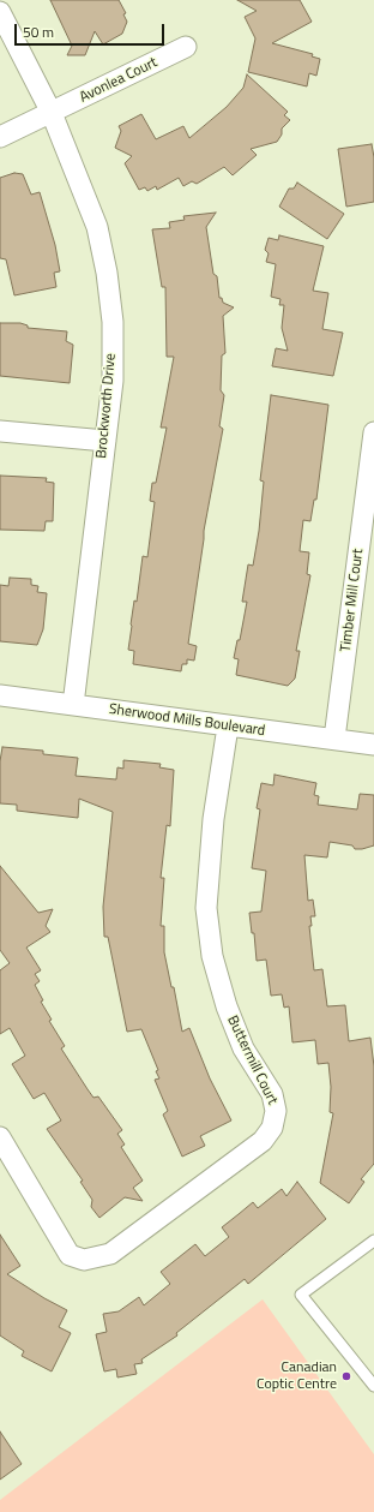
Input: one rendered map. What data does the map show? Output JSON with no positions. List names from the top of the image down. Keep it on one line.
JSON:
{"streets":{"street":["Avonlea Court","Brockworth Drive","Timber Mill Court","Sherwood Mills Boulevard","Buttermill Court"]},"crossings":[["Avonlea Court","Brockworth Drive"],["Brockworth Drive","Sherwood Mills Boulevard"],["Timber Mill Court","Sherwood Mills Boulevard"],["Sherwood Mills Boulevard","Buttermill Court"]],"places":["Canadian Coptic Centre"],"scale_bar":"50 m"}
